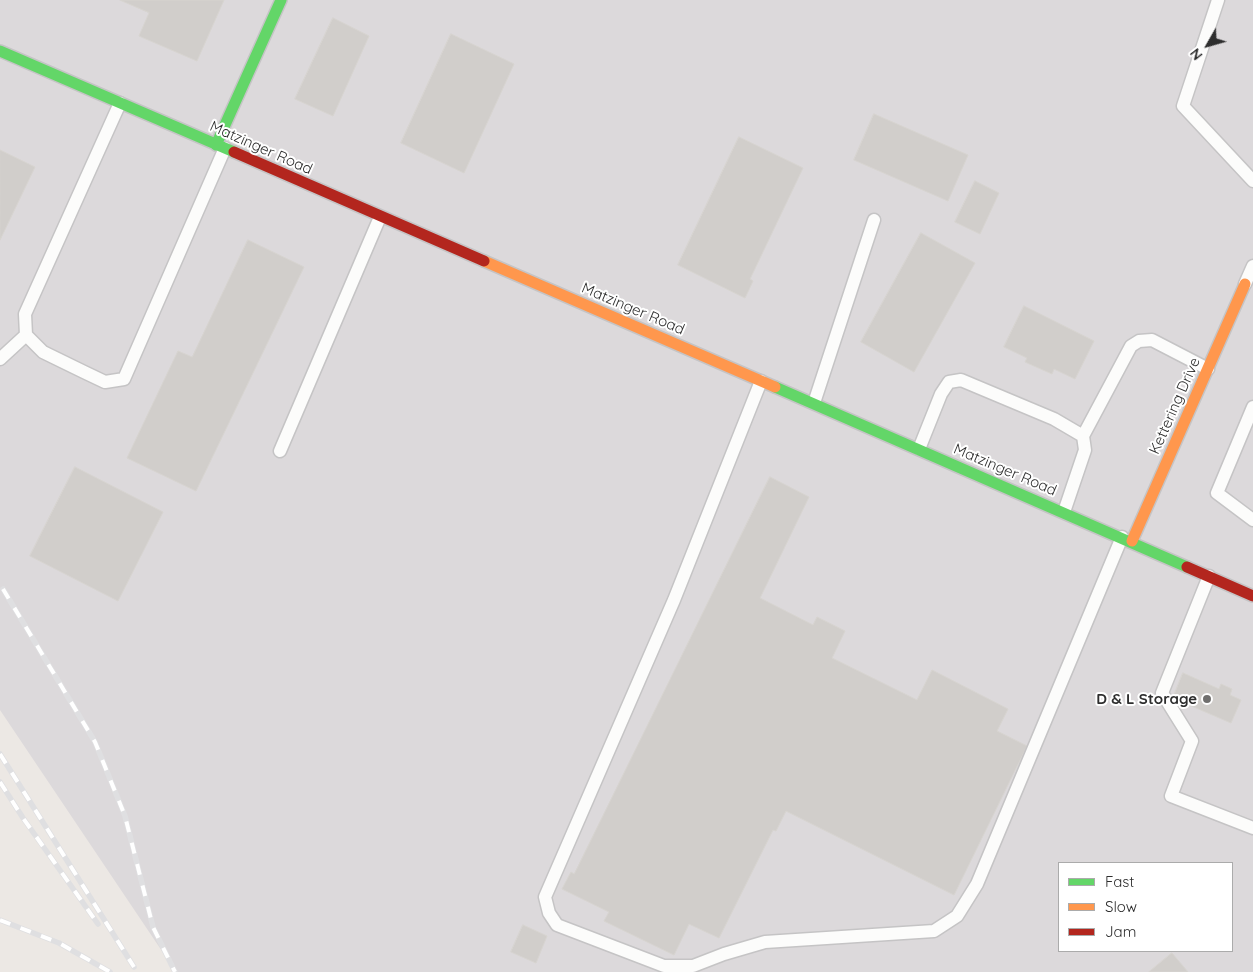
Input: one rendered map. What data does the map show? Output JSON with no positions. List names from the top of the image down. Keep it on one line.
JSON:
{"streets":{"street":["Matzinger Road","Kettering Drive"]},"crossings":[["Matzinger Road","Kettering Drive"]],"places":["D & L Storage"],"legend":["Fast","Slow","Jam"],"north":"bottom left"}
